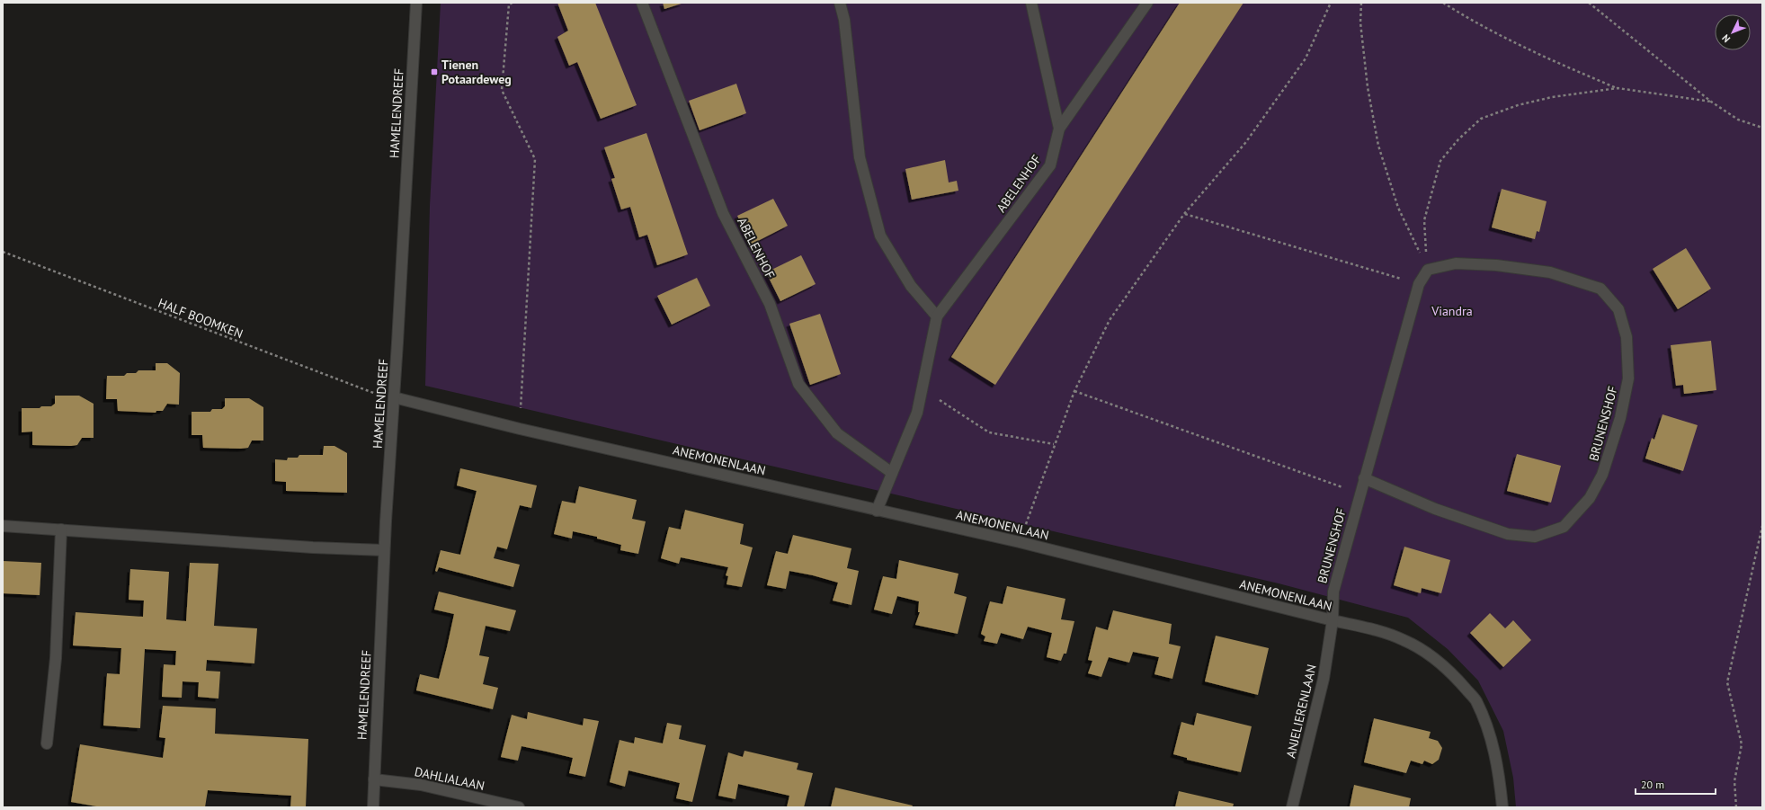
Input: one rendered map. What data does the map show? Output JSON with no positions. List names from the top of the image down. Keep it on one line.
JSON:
{"streets":{"street":["HAMELENDREEF","ABELENHOF","BRUNENSHOF","ANEMONENLAAN","ANJELIERENLAAN","DAHLIALAAN"],"path":["HALF BOOMKEN"]},"crossings":[["HAMELENDREEF","HALF BOOMKEN"],["HAMELENDREEF","ANEMONENLAAN"],["HAMELENDREEF","DAHLIALAAN"],["ABELENHOF","ANEMONENLAAN"],["HALF BOOMKEN","ANEMONENLAAN"],["BRUNENSHOF","ANEMONENLAAN"],["BRUNENSHOF","ANJELIERENLAAN"],["ANEMONENLAAN","ANJELIERENLAAN"]],"parks":["Viandra"],"places":{"transit":["Tienen Potaardeweg"]},"scale_bar":"20 m","north":"bottom left"}
